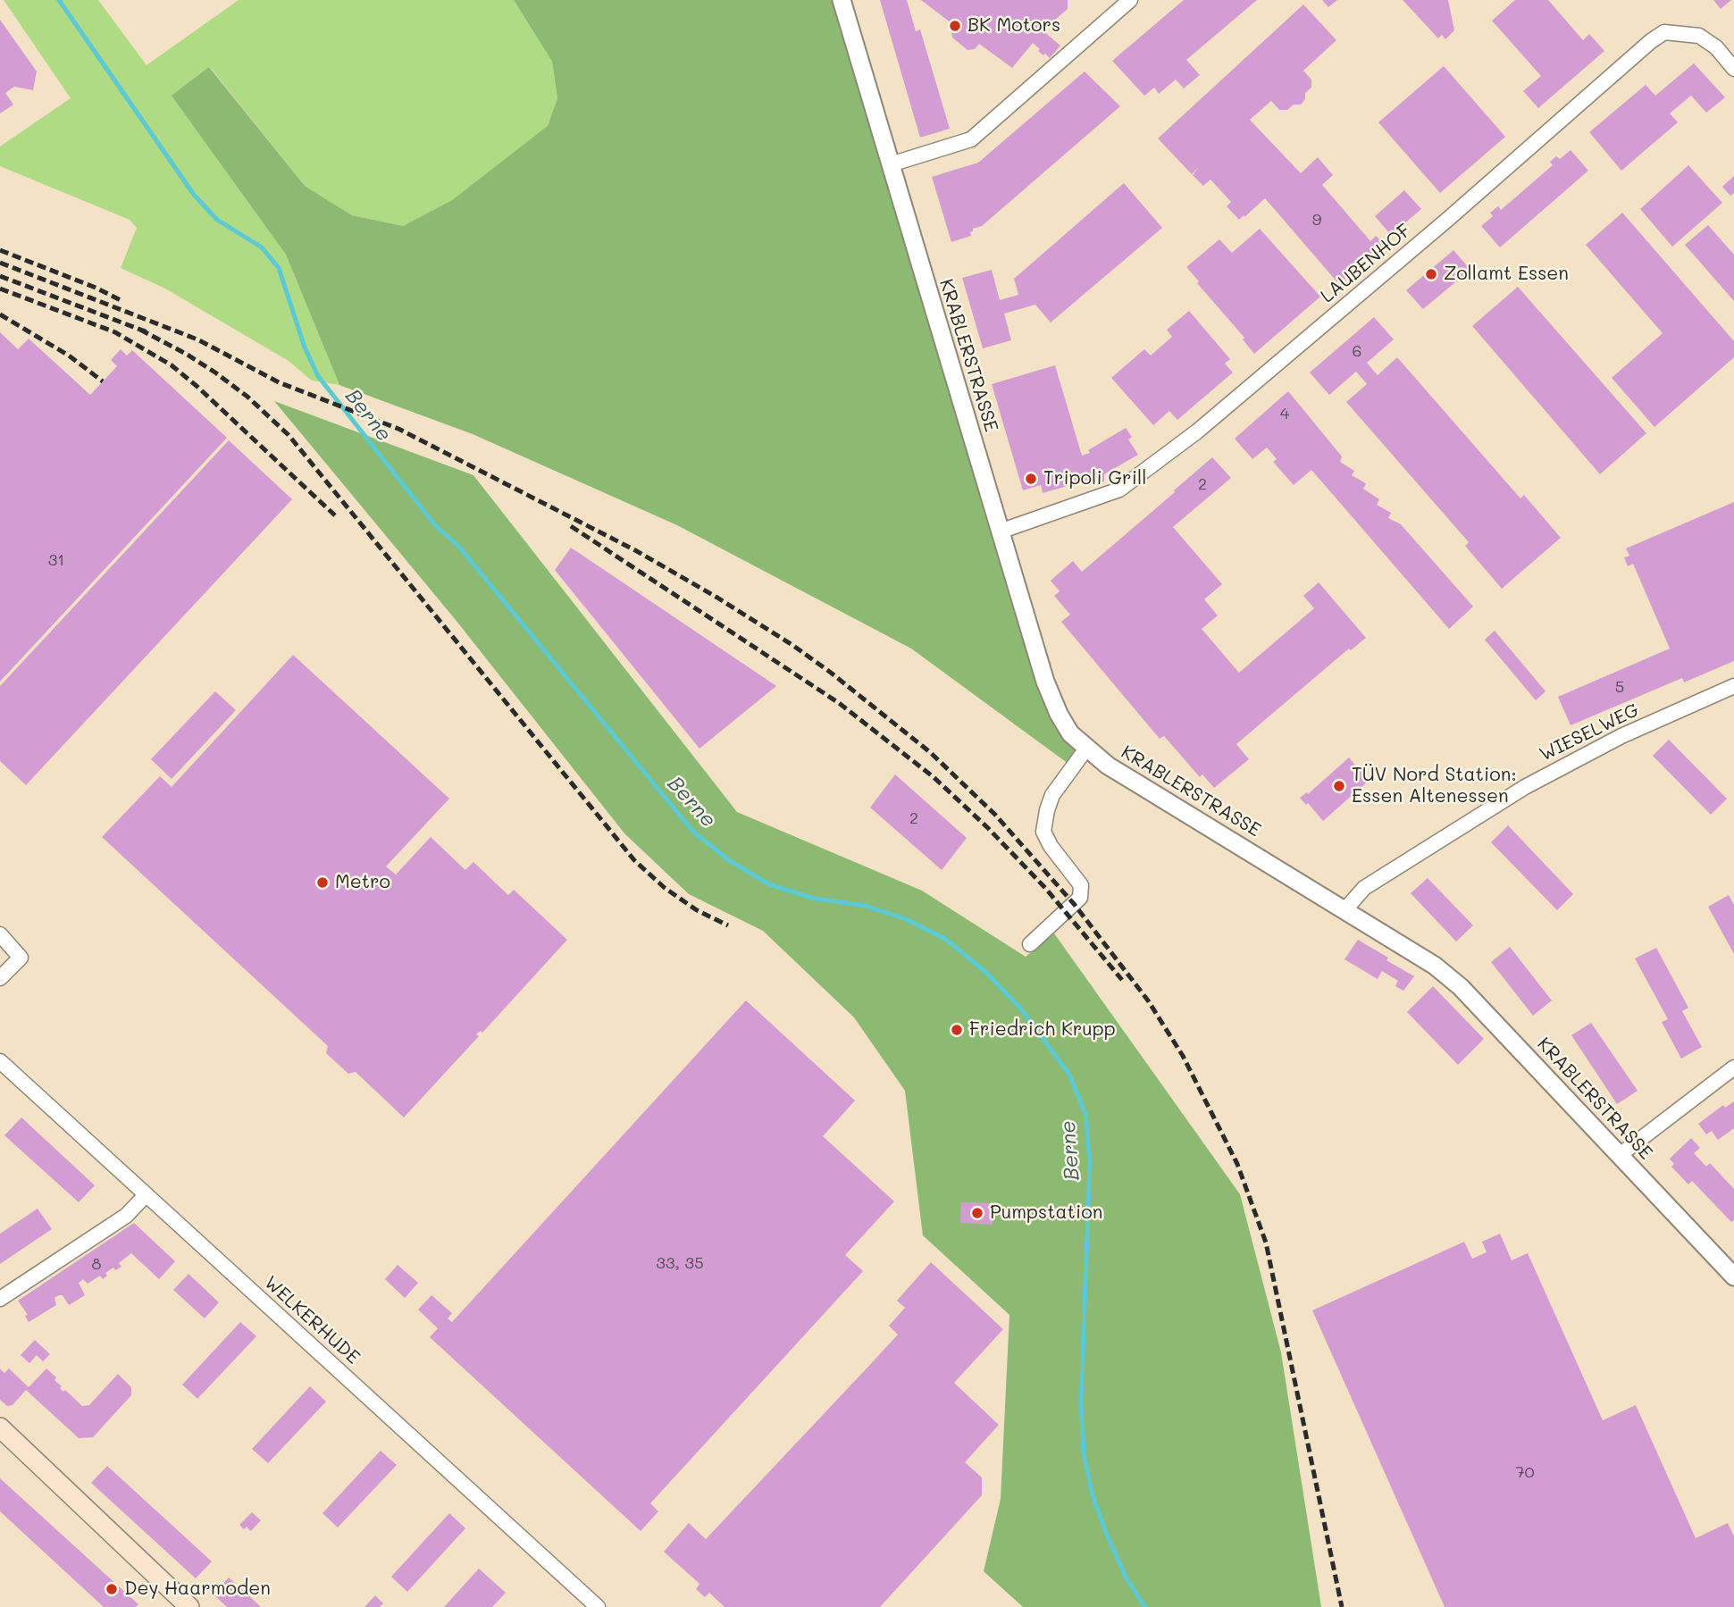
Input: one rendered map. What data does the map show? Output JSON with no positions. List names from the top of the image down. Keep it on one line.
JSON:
{"streets":{"street":["LAUBENHOF","KRABLERSTRASSE","WIESELWEG","WELKERHUDE"]},"crossings":[["LAUBENHOF","KRABLERSTRASSE"],["KRABLERSTRASSE","WIESELWEG"]],"water":["Berne"],"places":["BK Motors","Zollamt Essen","Tripoli Grill","TÜV Nord Station: Essen Altenessen","Metro","Friedrich Krupp","Pumpstation","Dey Haarmoden"],"house_numbers":["9","6","4","2","31","5","2","33, 35","8","70"]}
